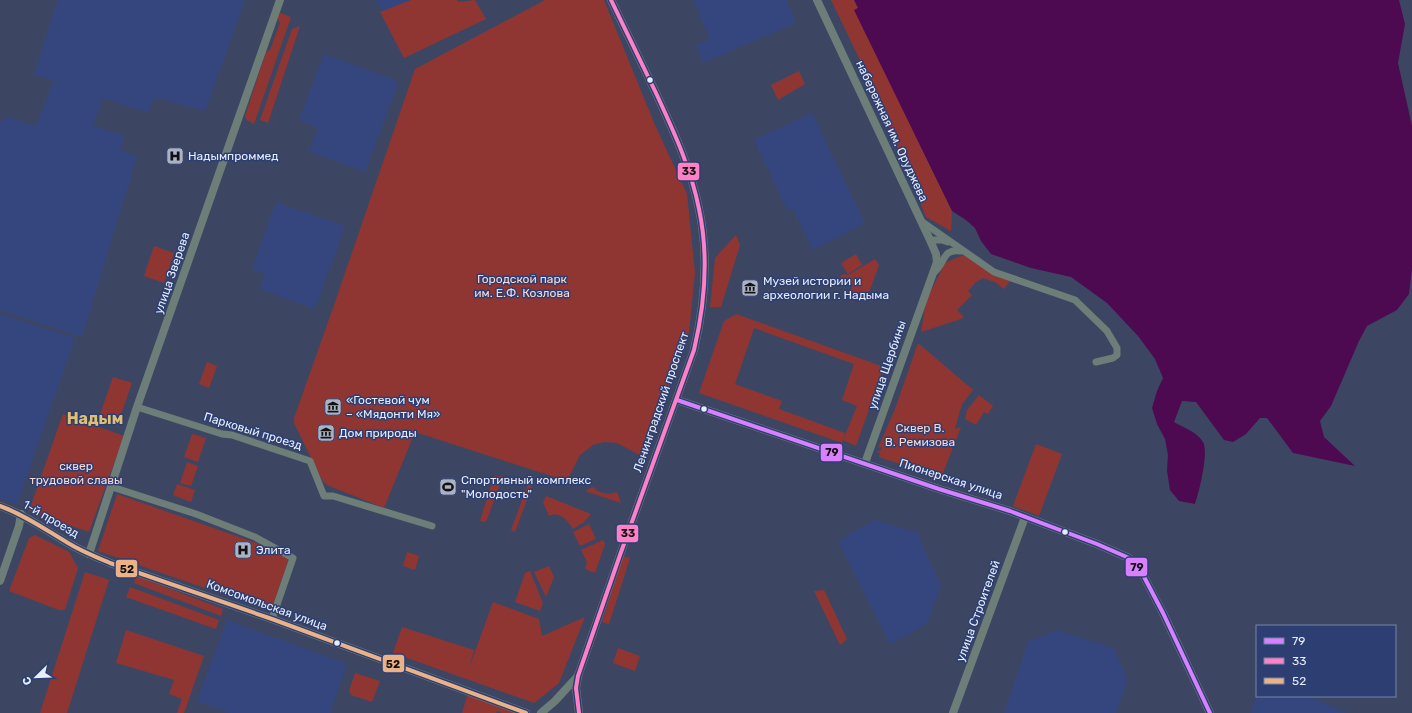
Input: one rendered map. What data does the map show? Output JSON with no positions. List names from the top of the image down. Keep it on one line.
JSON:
{"streets":{"street":["набережная им. Оруджева","улица Зверева","улица Щербины","Ленинградский проспект","Парковый проезд","Пионерская улица","1-й проезд","Комсомольская улица","улица Строителей"]},"crossings":[["набережная им. Оруджева","улица Щербины"],["улица Зверева","Парковый проезд"],["улица Зверева","1-й проезд"],["улица Зверева","Комсомольская улица"],["улица Щербины","Пионерская улица"],["Ленинградский проспект","Пионерская улица"],["Пионерская улица","улица Строителей"],["1-й проезд","Комсомольская улица"]],"districts":["Надым"],"parks":["Городской парк им. Е.Ф. Козлова","Сквер В. В. Ремизова","сквер трудовой славы"],"places":{"hospital":["Надымпроммед","Элита"],"museum":["Музей истории и археологии г. Надыма","«Гостевой чум – «Мядонти Мя»","Дом природы"],"sports":["Спортивный комплекс \"Молодость\""]},"lines":["transit line 33","transit line 79","transit line 52"],"legend":["79","33","52"],"north":"bottom left"}
